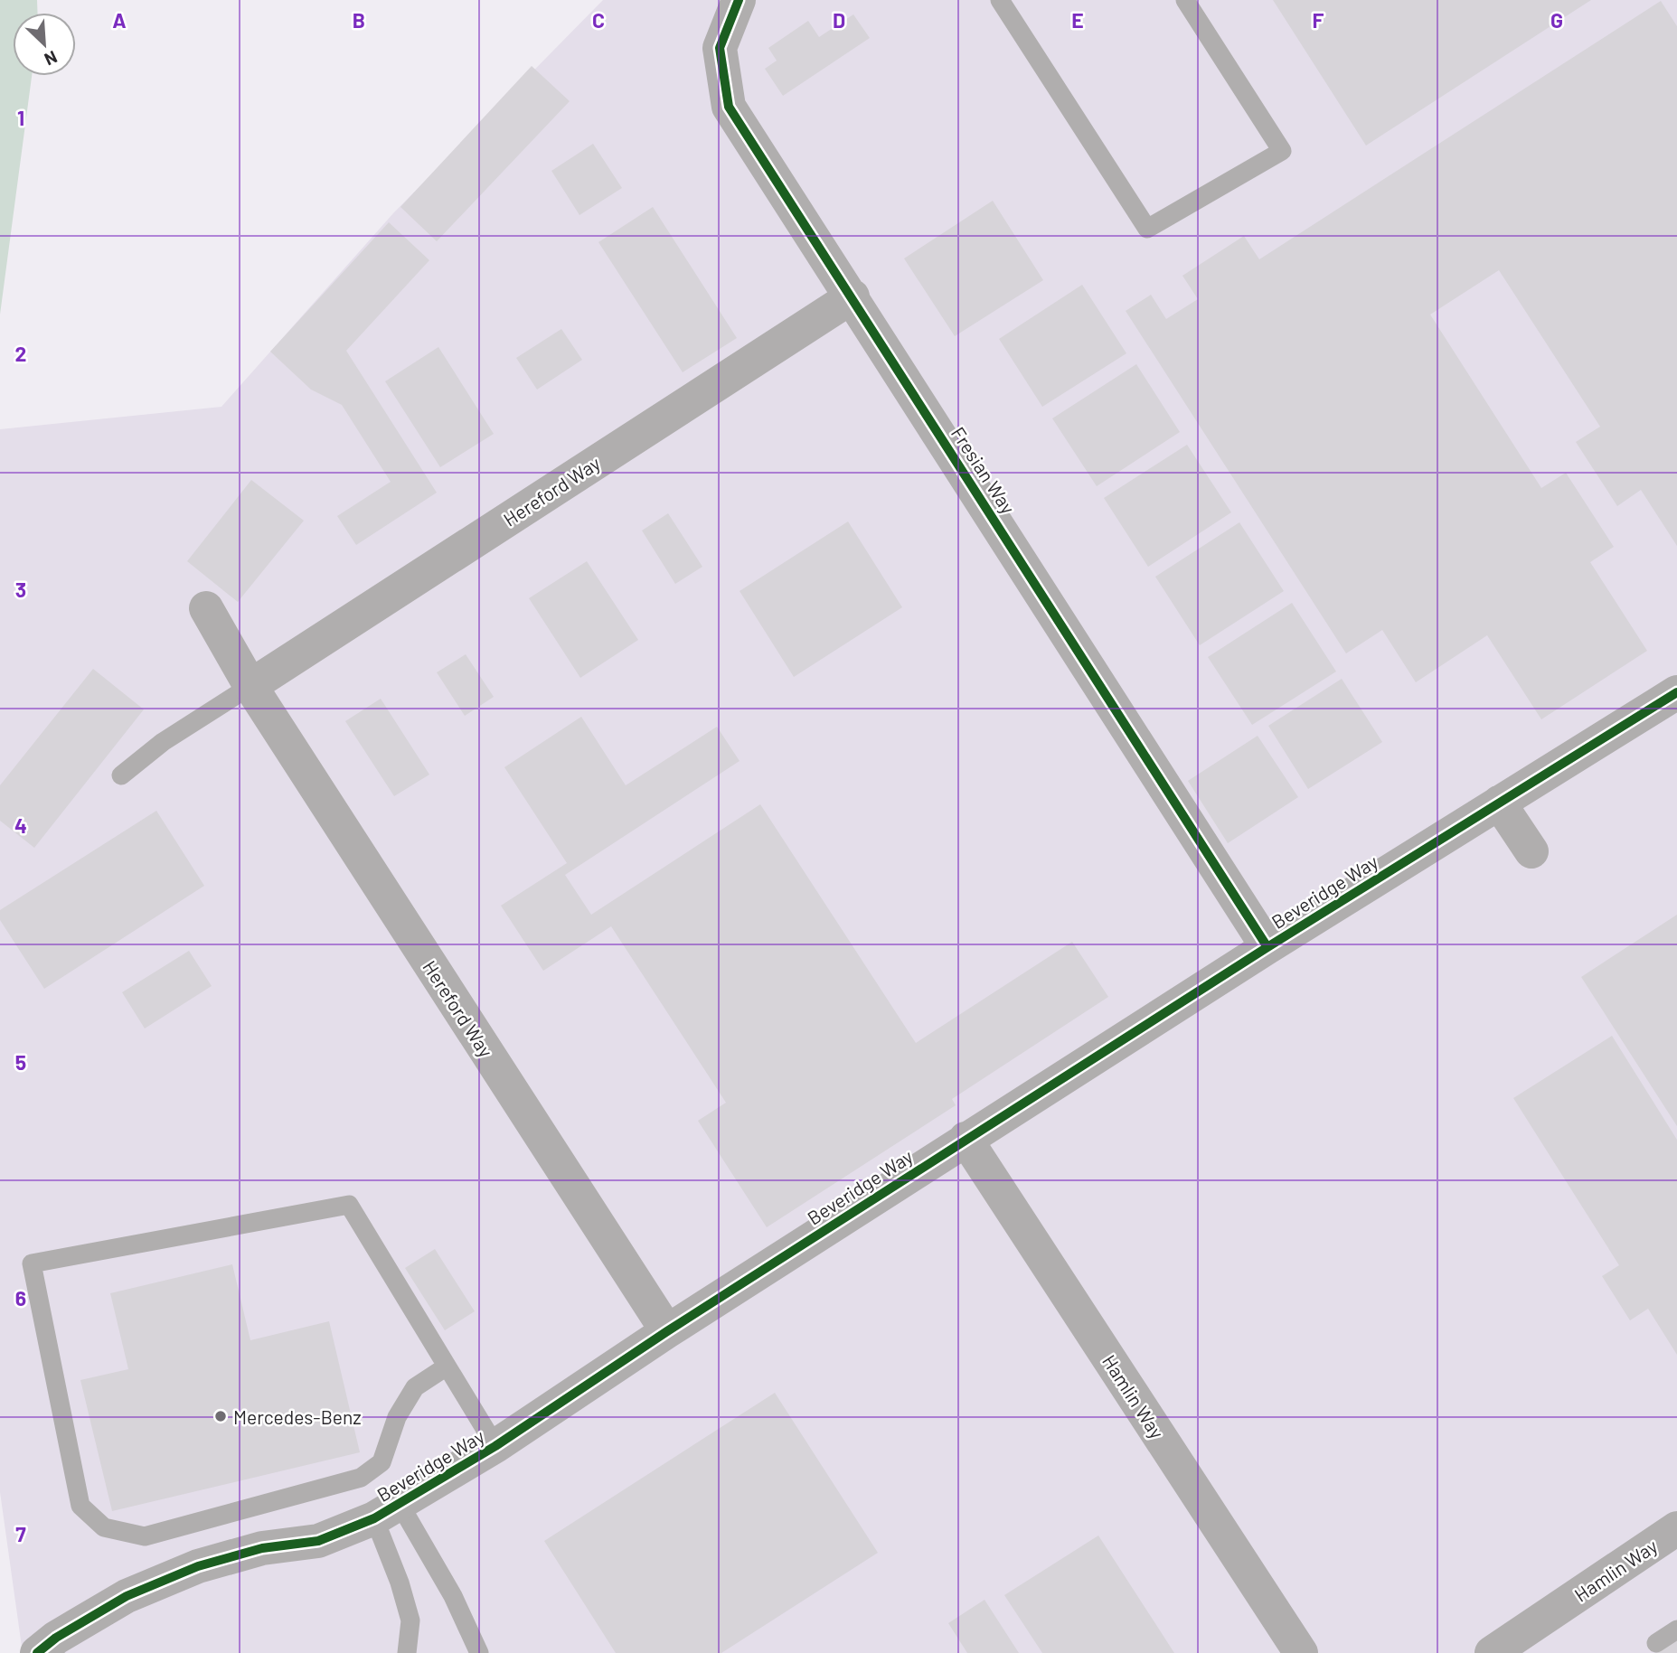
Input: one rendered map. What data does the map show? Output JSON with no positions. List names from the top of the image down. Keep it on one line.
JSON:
{"streets":{"street":["Fresian Way","Hereford Way","Beveridge Way","Hamlin Way"]},"crossings":[["Fresian Way","Hereford Way"],["Fresian Way","Beveridge Way"],["Hereford Way","Beveridge Way"],["Beveridge Way","Hamlin Way"]],"places":["Mercedes-Benz"],"north":"bottom right","grid":{"columns":["A","B","C","D","E","F","G"],"rows":["1","2","3","4","5","6","7"]}}
